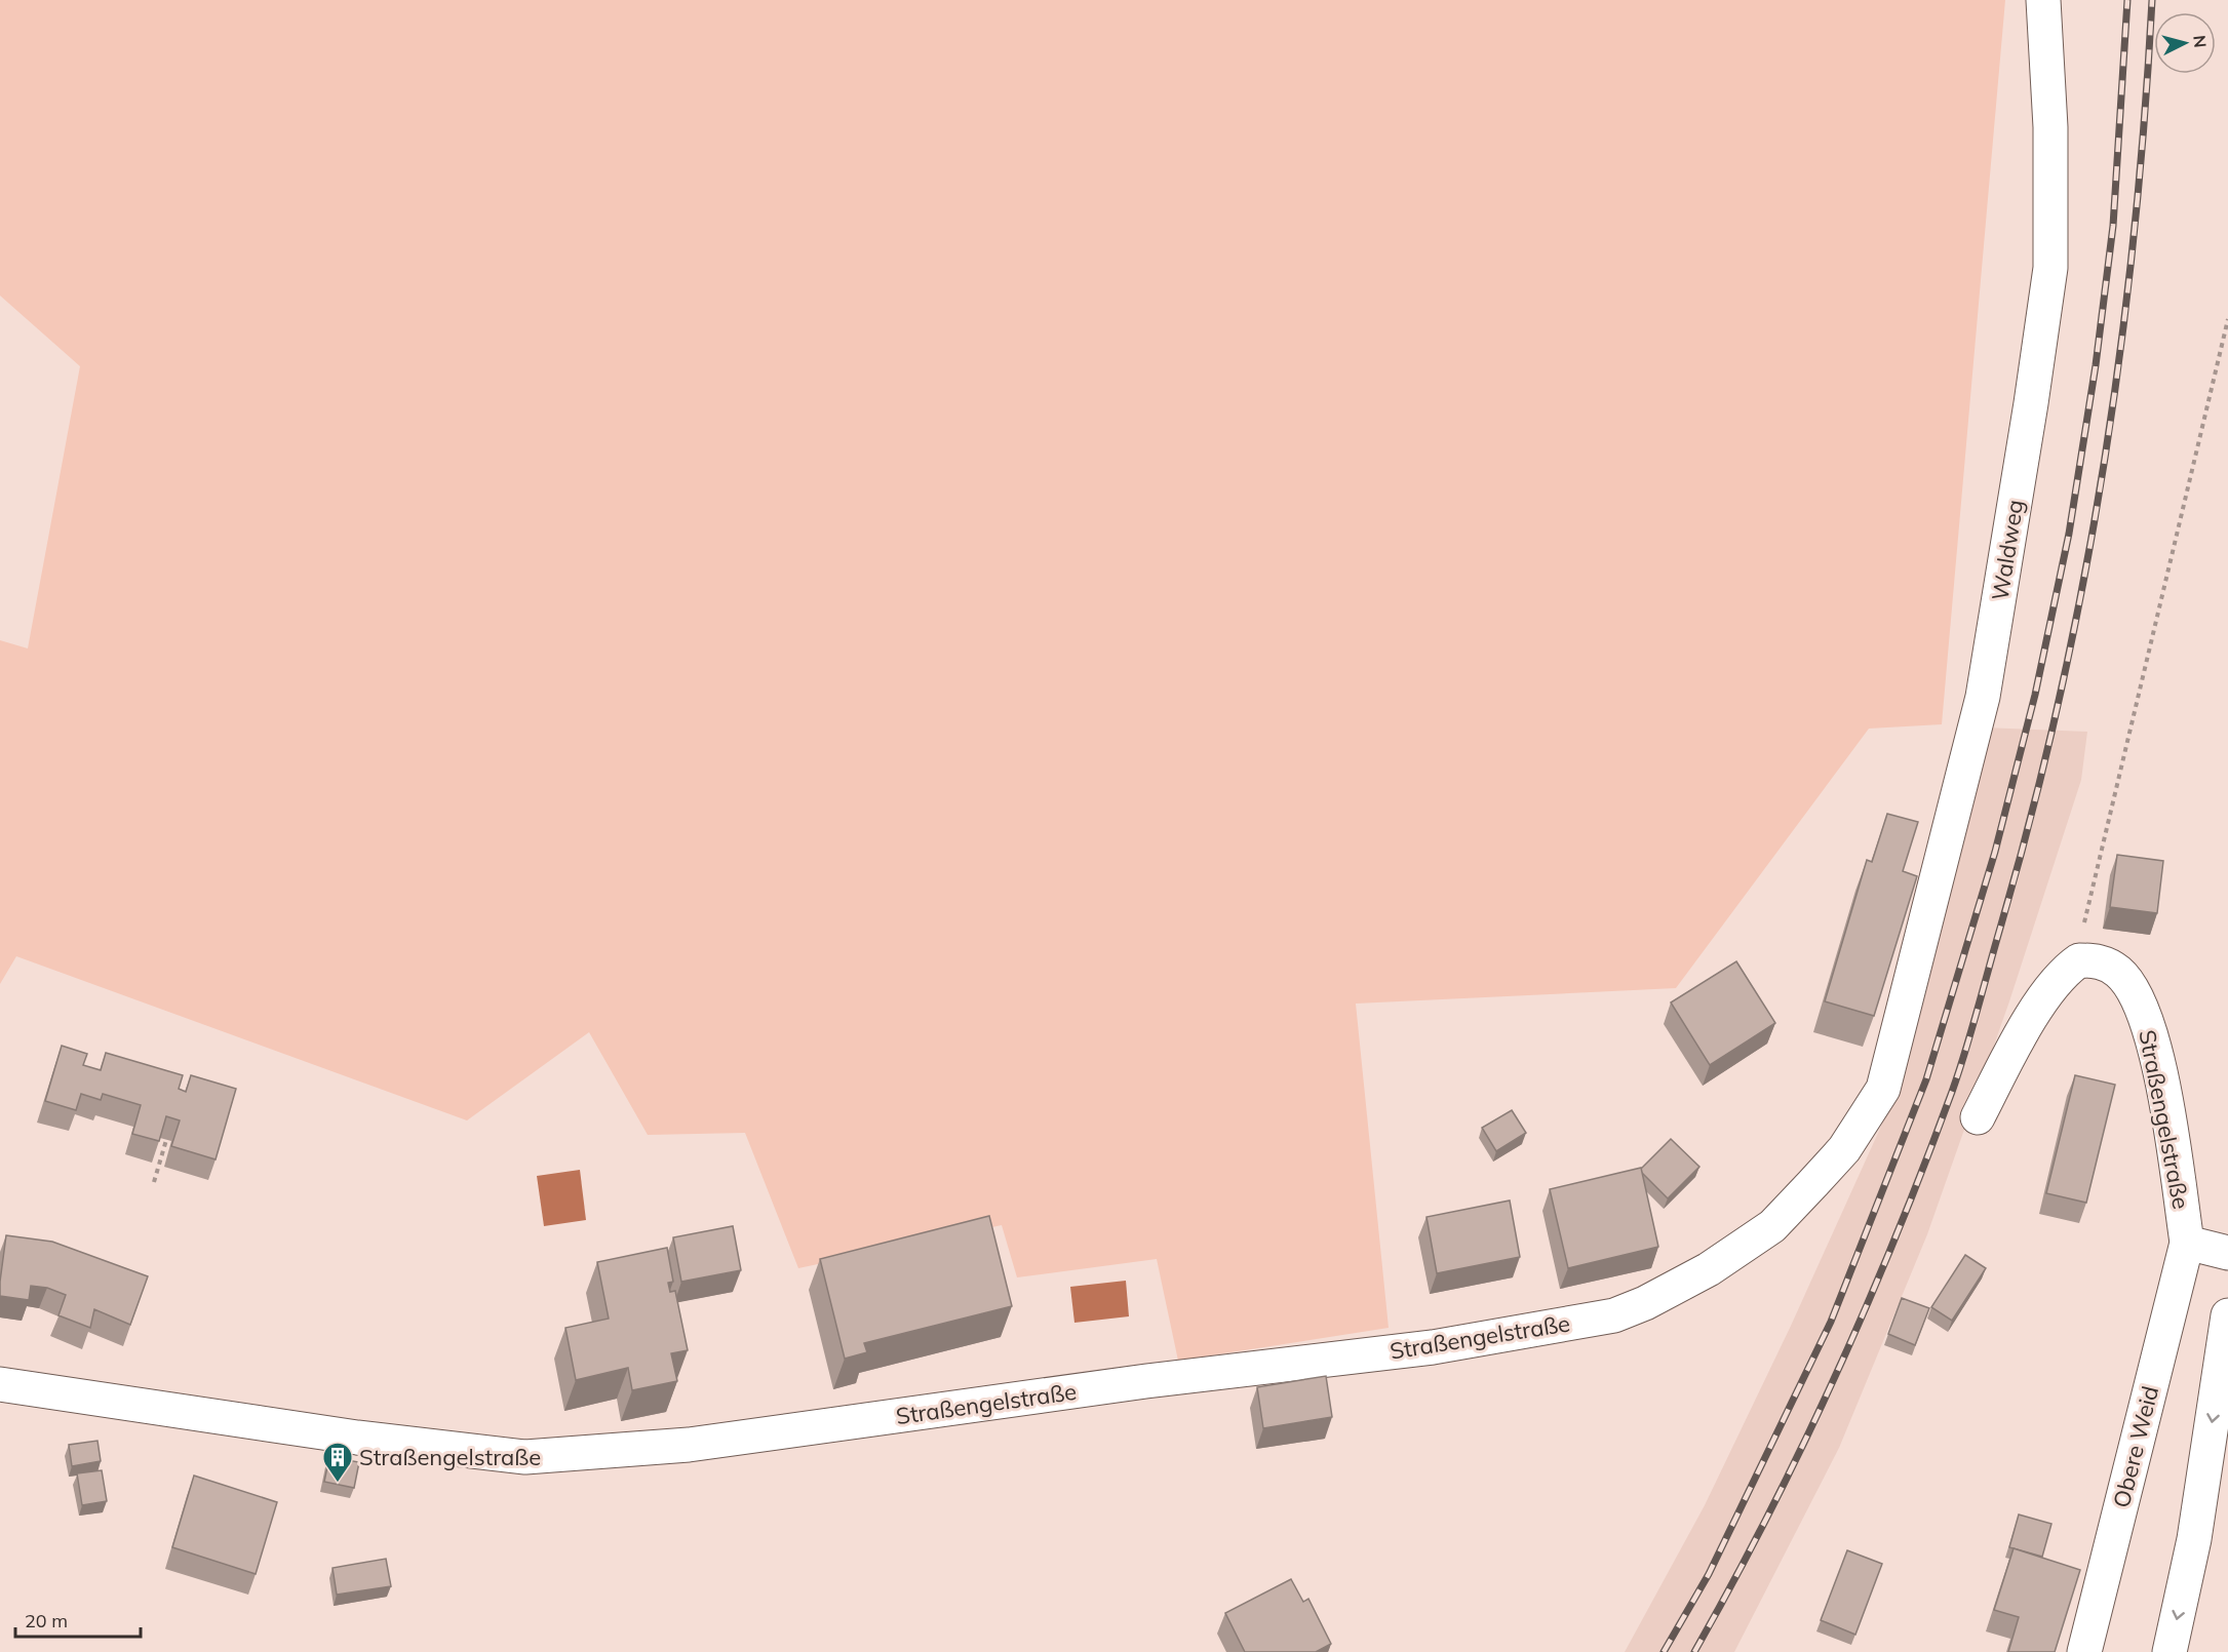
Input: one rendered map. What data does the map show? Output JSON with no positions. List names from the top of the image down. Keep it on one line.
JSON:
{"streets":{"street":["Waldweg","Straßengelstraße","Obere Weid"]},"crossings":[["Waldweg","Straßengelstraße"],["Straßengelstraße","Obere Weid"]],"places":{"building":["Straßengelstraße"]},"scale_bar":"20 m","north":"right"}
